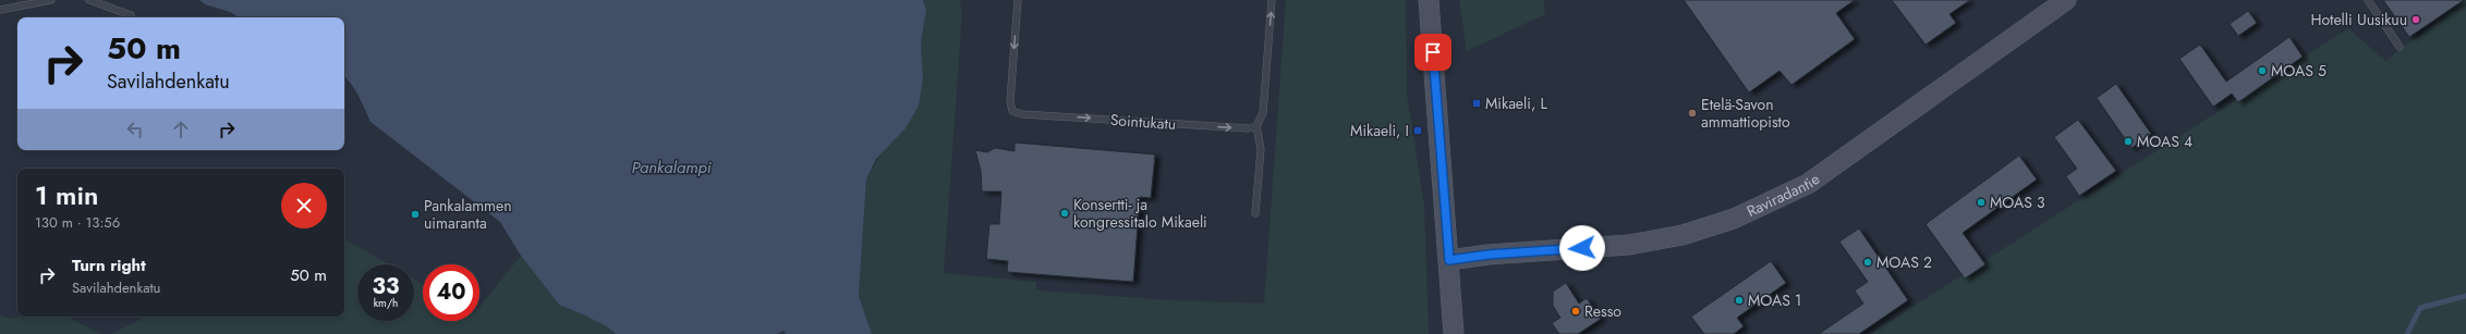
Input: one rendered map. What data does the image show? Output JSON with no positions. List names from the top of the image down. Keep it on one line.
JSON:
{"streets":{"street":["Raviradantie"],"lane":["Sointukatu"]},"water":["Pankalampi"],"places":{"other":["Hotelli Uusikuu","MOAS 5","Etelä-Savon ammattiopisto","MOAS 4","MOAS 3","Konsertti- ja kongressitalo Mikaeli","Pankalammen uimaranta","MOAS 2","MOAS 1","Resso"],"transit":["Mikaeli, L","Mikaeli, I"]},"page":{"turn":["50 m","Savilahdenkatu"],"heading":["1 min","130 m · 13:56"],"list":[{"name":"Turn right","note":"Savilahdenkatu","value":"50 m"}],"speed":"33 km/h","limit":"40"}}
